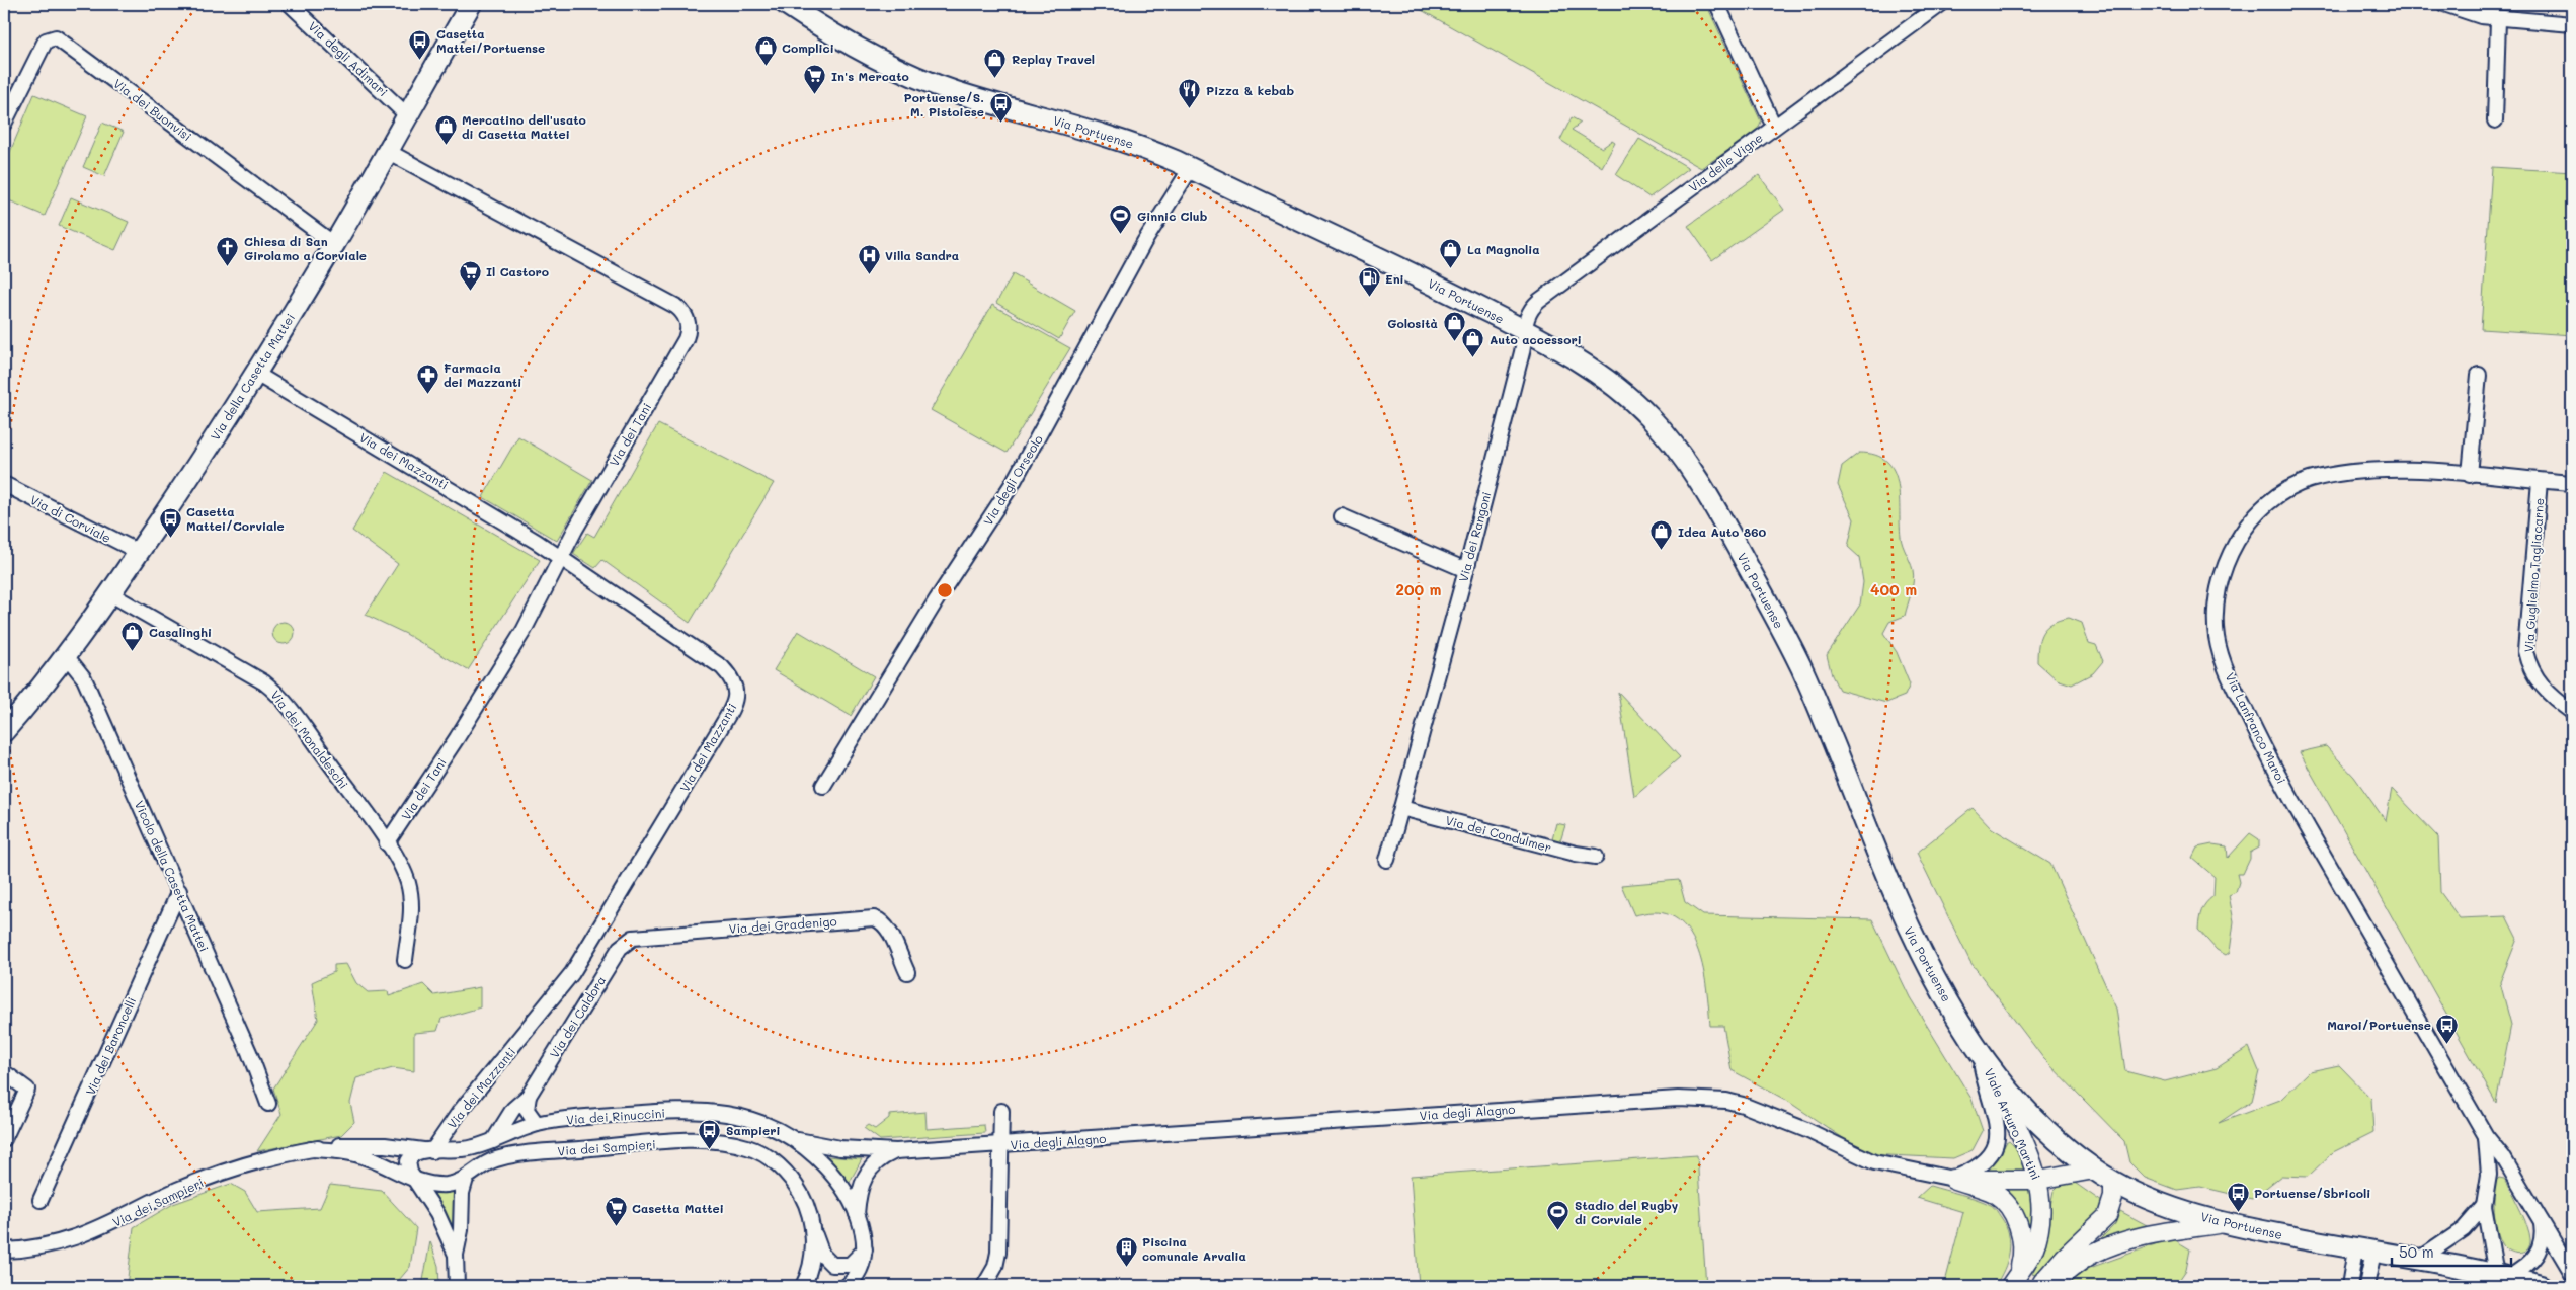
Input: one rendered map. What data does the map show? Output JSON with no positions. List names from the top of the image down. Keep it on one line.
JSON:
{"streets":{"main road":["Via Portuense","Via della Casetta Mattei"],"street":["Via degli Adimari","Via dei Buonvisi","Via delle Vigne","Via dei Tani","Via dei Mazzanti","Via degli Orseolo","Via di Corviale","Via dei Rangoni","Via Guglielmo Tagliacarne","Via Lanfranco Maroi","Via dei Monaldeschi","Via dei Condulmer","Vicolo della Casetta Mattei","Via dei Gradenigo","Via dei Caldora","Via dei Baroncelli","Via degli Alagno","Via dei Rinuccini","Viale Arturo Martini","Via dei Sampieri"]},"crossings":[["Via degli Adimari","Via della Casetta Mattei"],["Via dei Buonvisi","Via della Casetta Mattei"],["Via Portuense","Via delle Vigne"],["Via Portuense","Via degli Orseolo"],["Via Portuense","Via dei Rangoni"],["Via Portuense","Via Lanfranco Maroi"],["Via Portuense","Via degli Alagno"],["Via Portuense","Viale Arturo Martini"],["Via delle Vigne","Via dei Rangoni"],["Via della Casetta Mattei","Via dei Tani"],["Via della Casetta Mattei","Via dei Mazzanti"],["Via della Casetta Mattei","Via di Corviale"],["Via della Casetta Mattei","Via dei Monaldeschi"],["Via della Casetta Mattei","Vicolo della Casetta Mattei"],["Via dei Tani","Via dei Mazzanti"],["Via dei Tani","Via dei Monaldeschi"],["Via dei Mazzanti","Via dei Rinuccini"],["Via dei Mazzanti","Via dei Sampieri"],["Via dei Rangoni","Via dei Condulmer"],["Via Guglielmo Tagliacarne","Via Lanfranco Maroi"],["Vicolo della Casetta Mattei","Via dei Baroncelli"],["Via dei Gradenigo","Via dei Caldora"],["Via dei Caldora","Via dei Rinuccini"],["Via degli Alagno","Via dei Rinuccini"],["Via degli Alagno","Viale Arturo Martini"],["Via dei Rinuccini","Via dei Sampieri"]],"places":{"bus stop":["Casetta Mattei/Portuense","Portuense/S. M. Pistoiese","Casetta Mattei/Corviale","Maroi/Portuense","Sampieri","Portuense/Sbricoli"],"shop":["Complici","Replay Travel","Mercatino dell'usato di Casetta Mattei","La Magnolia","Golosità","Auto accessori","Idea Auto 860","Casalinghi"],"supermarket":["In's Mercato","Il Castoro","Casetta Mattei"],"restaurant":["Pizza & kebab"],"sports":["Ginnic Club","Stadio del Rugby di Corviale"],"church":["Chiesa di San Girolamo a Corviale"],"hospital":["Villa Sandra"],"fuel station":["Eni"],"pharmacy":["Farmacia dei Mazzanti"],"building":["Piscina comunale Arvalia"]},"scale_bar":"50 m","rings":["200 m","400 m"]}
